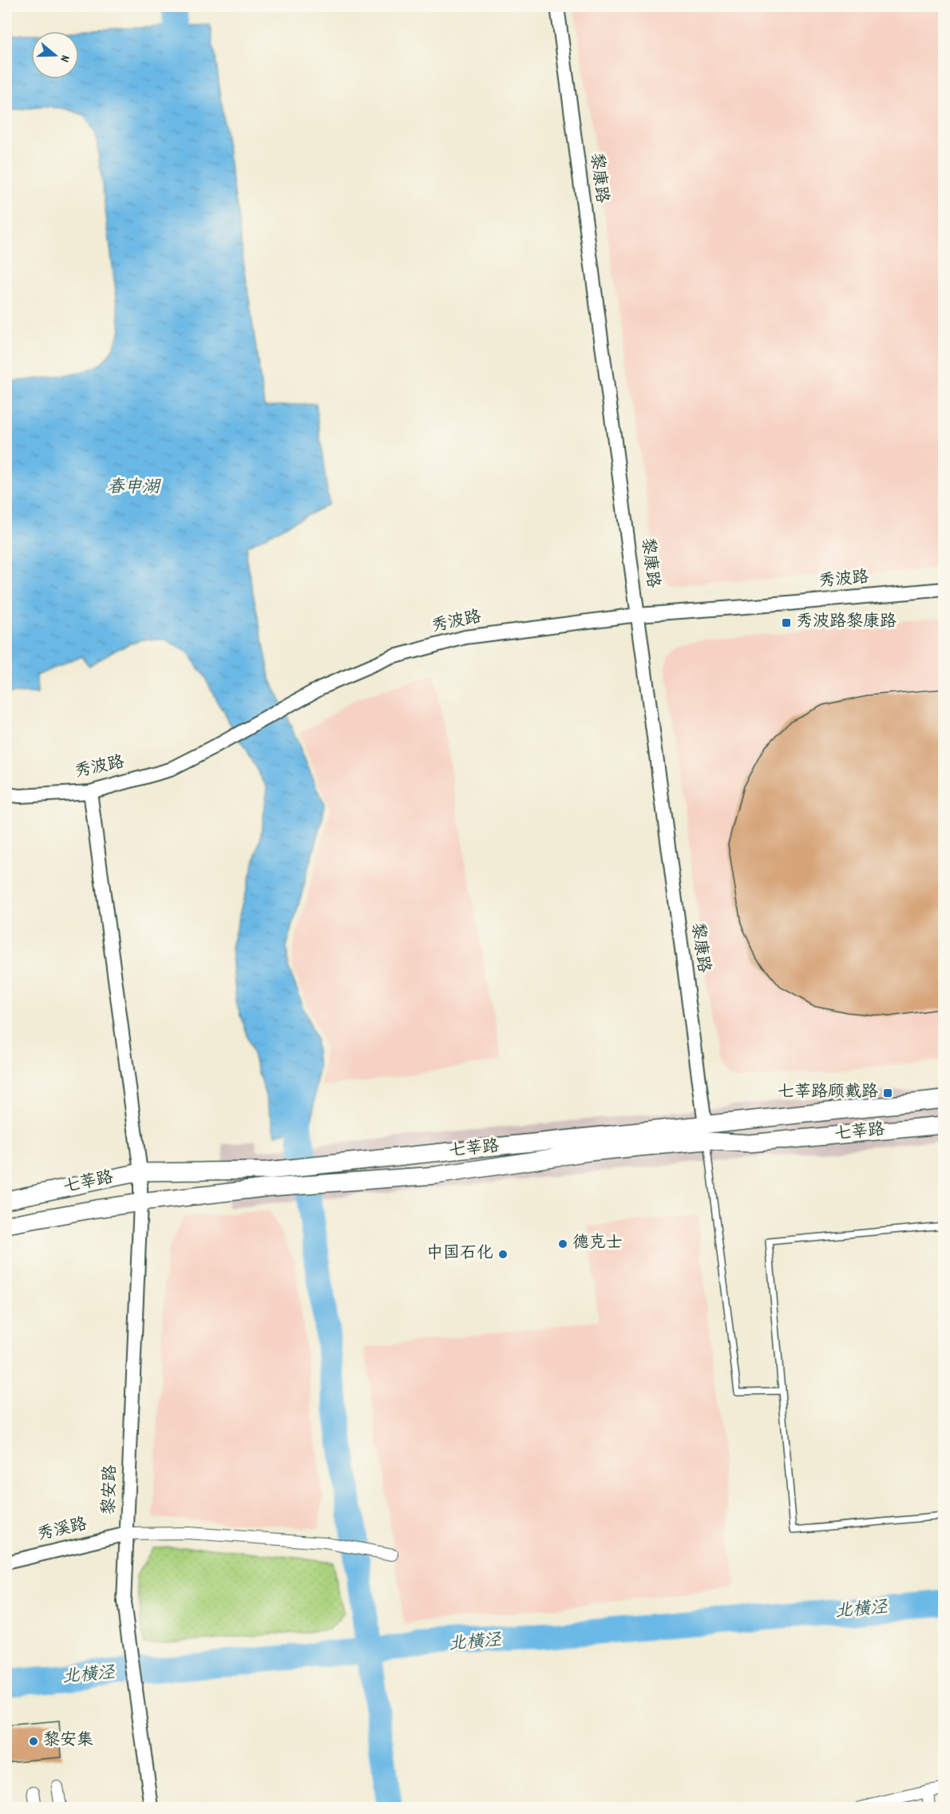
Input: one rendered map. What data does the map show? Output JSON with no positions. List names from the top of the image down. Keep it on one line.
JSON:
{"streets":{"main road":["七莘路"],"street":["黎康路","秀波路","黎安路","秀溪路"]},"crossings":[["黎康路","秀波路"],["黎康路","七莘路"],["秀波路","黎安路"],["七莘路","黎安路"],["黎安路","秀溪路"]],"water":["春申湖","北横泾"],"places":{"transit":["秀波路黎康路","七莘路顾戴路"],"other":["德克士","中国石化","黎安集"]},"north":"right"}
